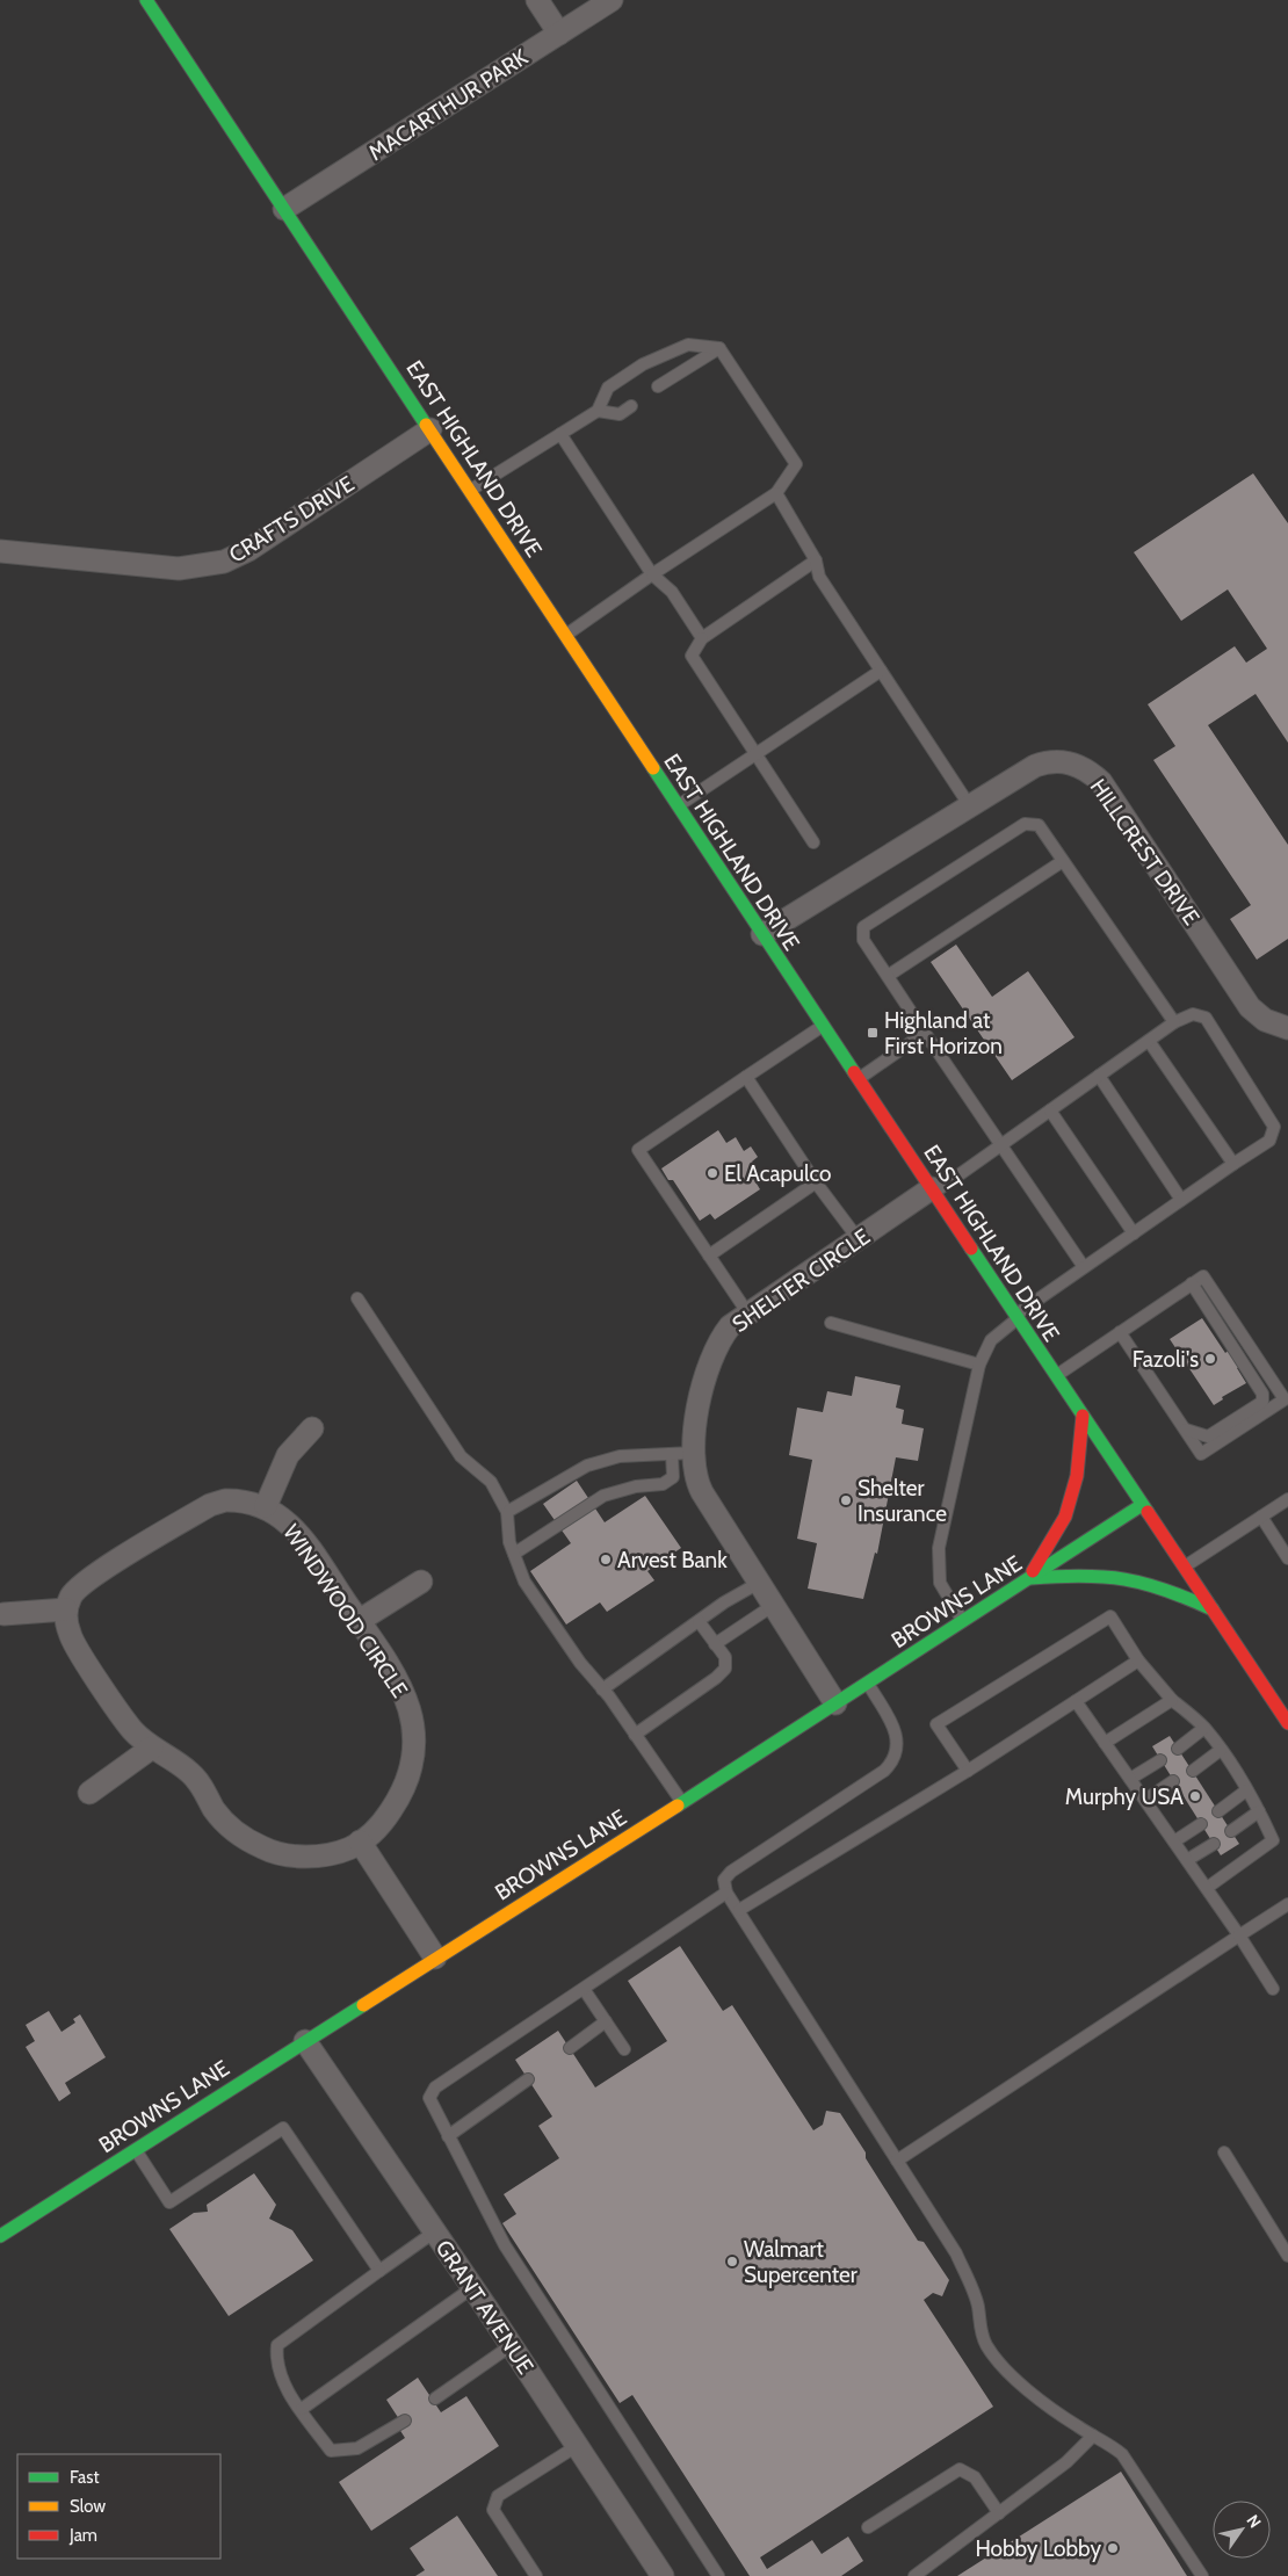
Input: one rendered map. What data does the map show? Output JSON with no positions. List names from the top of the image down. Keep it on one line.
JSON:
{"streets":{"main road":["EAST HIGHLAND DRIVE","BROWNS LANE"],"street":["MACARTHUR PARK","CRAFTS DRIVE","HILLCREST DRIVE","SHELTER CIRCLE","WINDWOOD CIRCLE","GRANT AVENUE"]},"crossings":[["MACARTHUR PARK","EAST HIGHLAND DRIVE"],["EAST HIGHLAND DRIVE","CRAFTS DRIVE"],["EAST HIGHLAND DRIVE","HILLCREST DRIVE"],["EAST HIGHLAND DRIVE","SHELTER CIRCLE"],["EAST HIGHLAND DRIVE","BROWNS LANE"],["SHELTER CIRCLE","BROWNS LANE"],["BROWNS LANE","GRANT AVENUE"]],"places":{"transit":["Highland at First Horizon"],"other":["El Acapulco","Fazoli's","Shelter Insurance","Arvest Bank","Murphy USA","Walmart Supercenter","Hobby Lobby"]},"legend":["Fast","Slow","Jam"],"north":"top right"}
